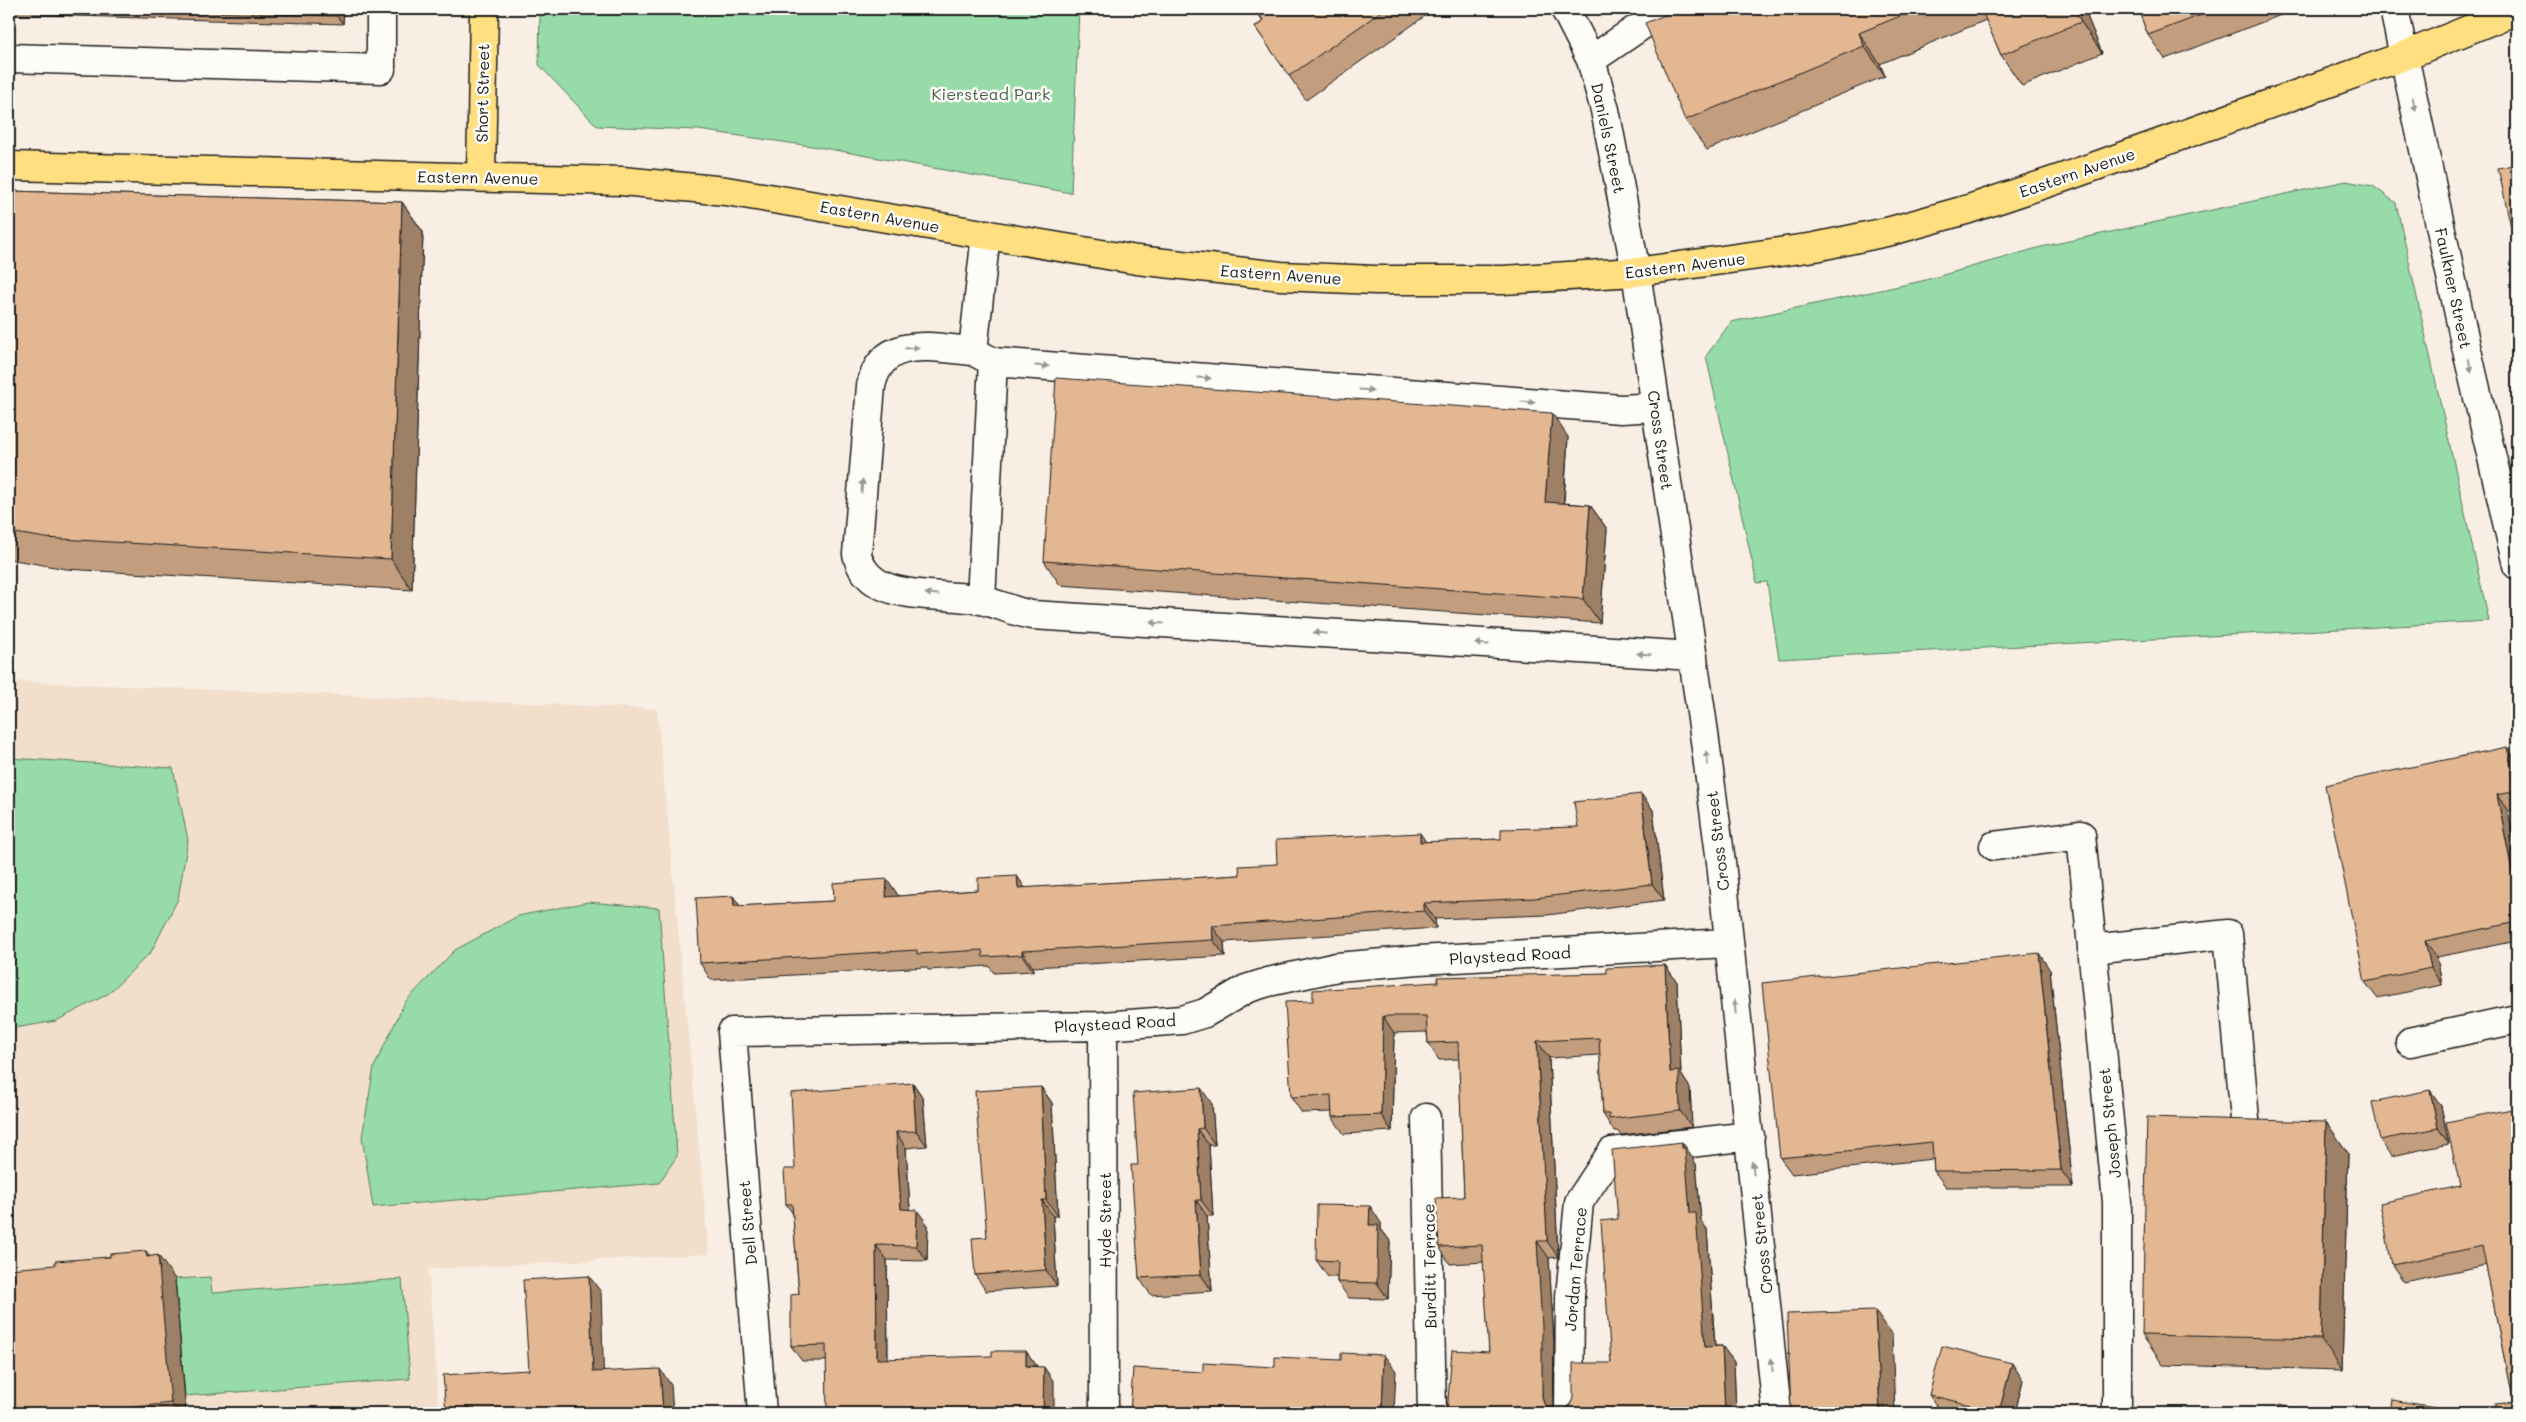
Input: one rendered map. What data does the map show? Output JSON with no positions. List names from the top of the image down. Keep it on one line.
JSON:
{"streets":{"main road":["Short Street","Eastern Avenue"],"street":["Daniels Street","Faulkner Street","Cross Street","Playstead Road","Joseph Street","Hyde Street","Dell Street","Burditt Terrace","Jordan Terrace"]},"crossings":[["Short Street","Eastern Avenue"],["Daniels Street","Eastern Avenue"],["Daniels Street","Cross Street"],["Eastern Avenue","Faulkner Street"],["Eastern Avenue","Cross Street"],["Cross Street","Playstead Road"],["Cross Street","Jordan Terrace"],["Playstead Road","Hyde Street"],["Playstead Road","Dell Street"]],"one_way":["Faulkner Street","Cross Street"],"parks":["Kierstead Park"]}
